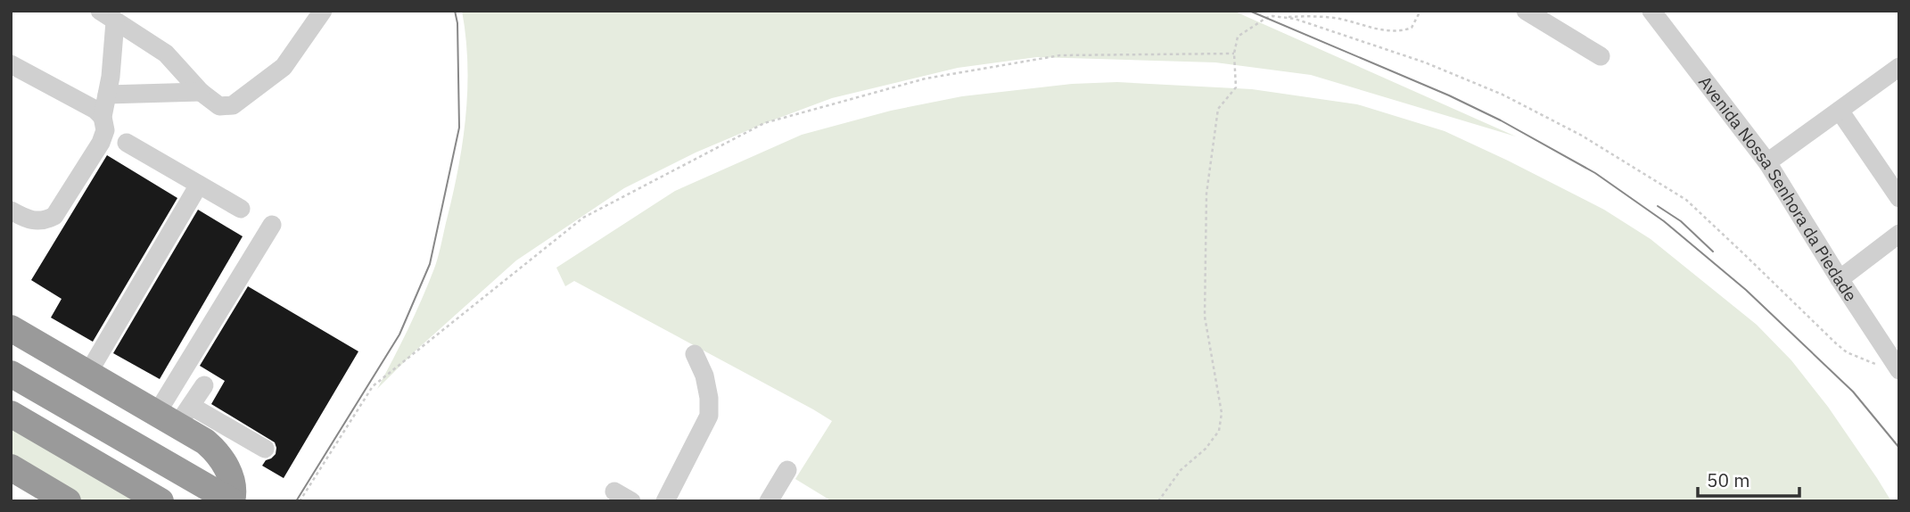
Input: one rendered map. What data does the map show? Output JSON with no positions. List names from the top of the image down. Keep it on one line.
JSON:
{"streets":{"street":["Avenida Nossa Senhora da Piedade"]},"scale_bar":"50 m"}
